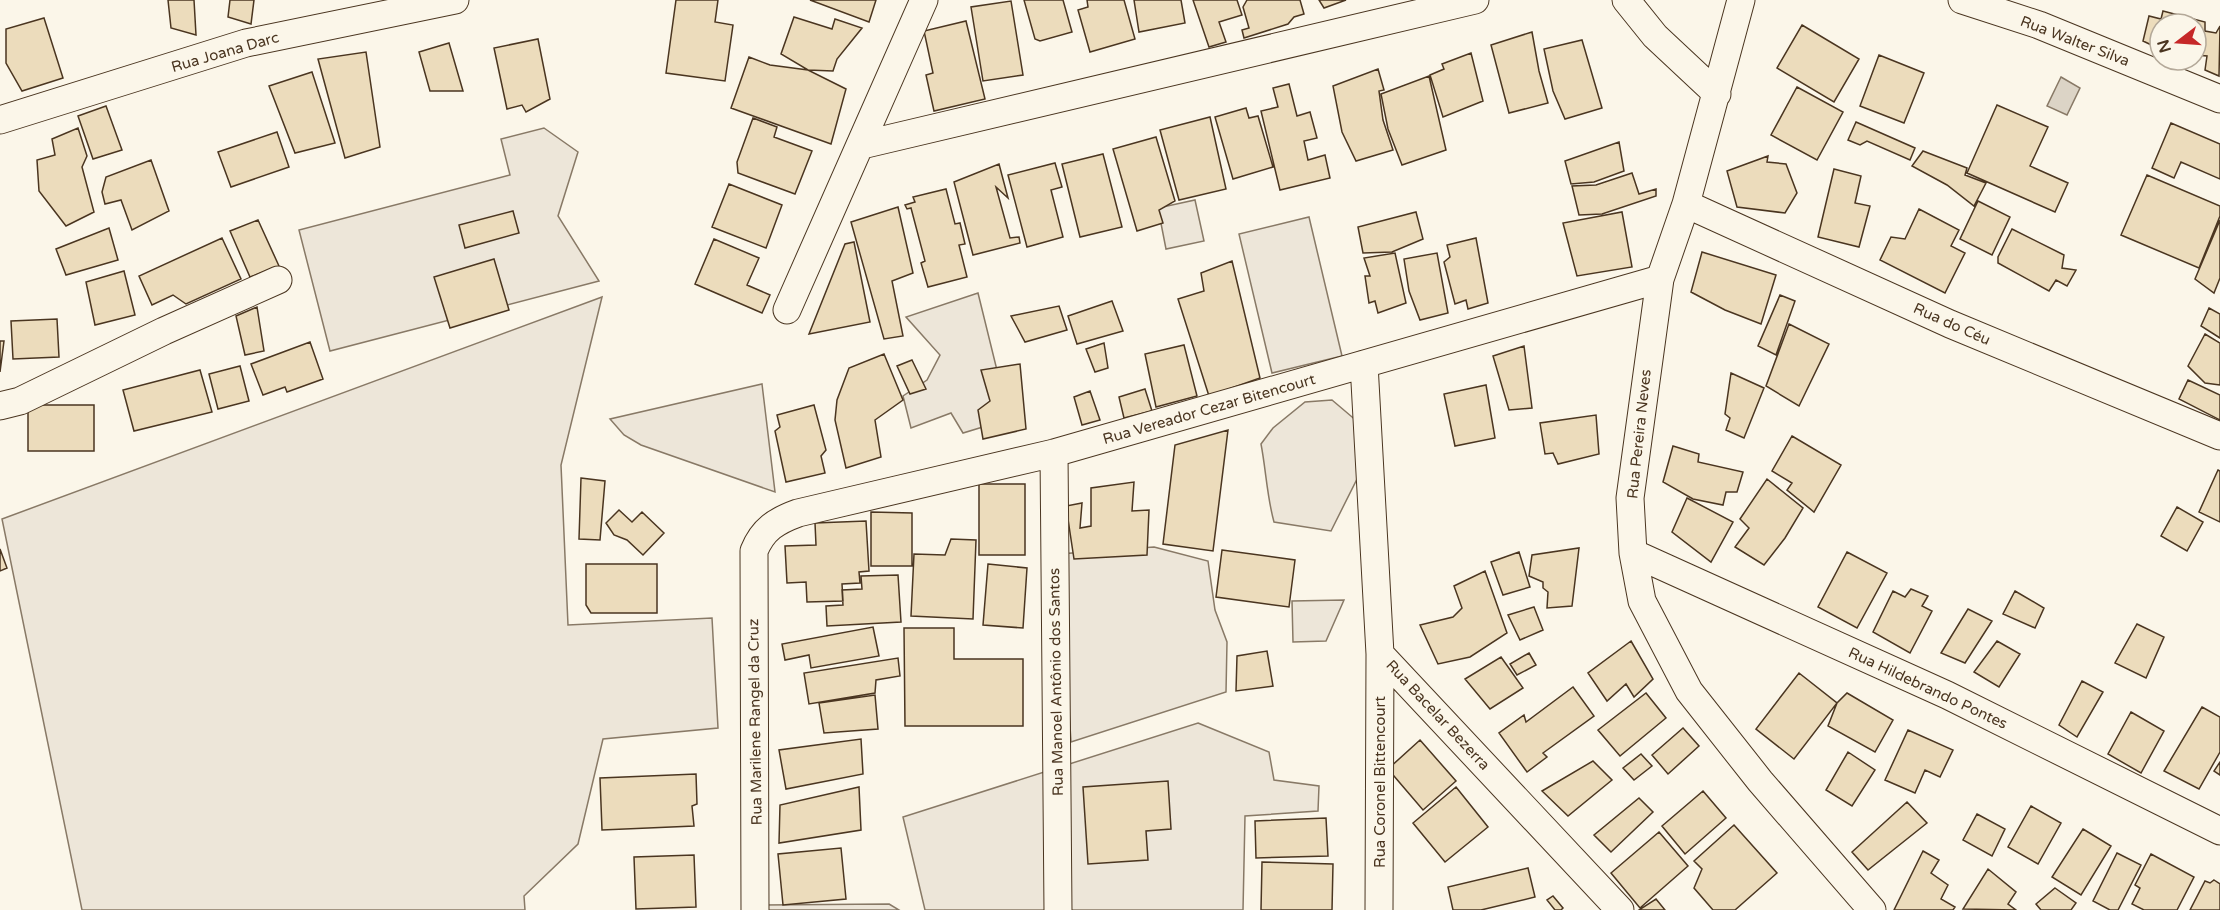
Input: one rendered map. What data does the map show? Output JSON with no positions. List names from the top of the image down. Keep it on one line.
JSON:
{"streets":{"street":["Rua Walter Silva","Rua Joana Darc","Rua do Céu","Rua Vereador Cezar Bitencourt","Rua Pereira Neves","Rua Manoel Antônio dos Santos","Rua Hildebrando Pontes","Rua Bacelar Bezerra","Rua Marilene Rangel da Cruz","Rua Coronel Bittencourt"]},"crossings":[["Rua do Céu","Rua Pereira Neves"],["Rua Vereador Cezar Bitencourt","Rua Pereira Neves"],["Rua Vereador Cezar Bitencourt","Rua Manoel Antônio dos Santos"],["Rua Vereador Cezar Bitencourt","Rua Bacelar Bezerra"],["Rua Vereador Cezar Bitencourt","Rua Marilene Rangel da Cruz"],["Rua Pereira Neves","Rua Hildebrando Pontes"],["Rua Bacelar Bezerra","Rua Coronel Bittencourt"]],"north":"left"}
